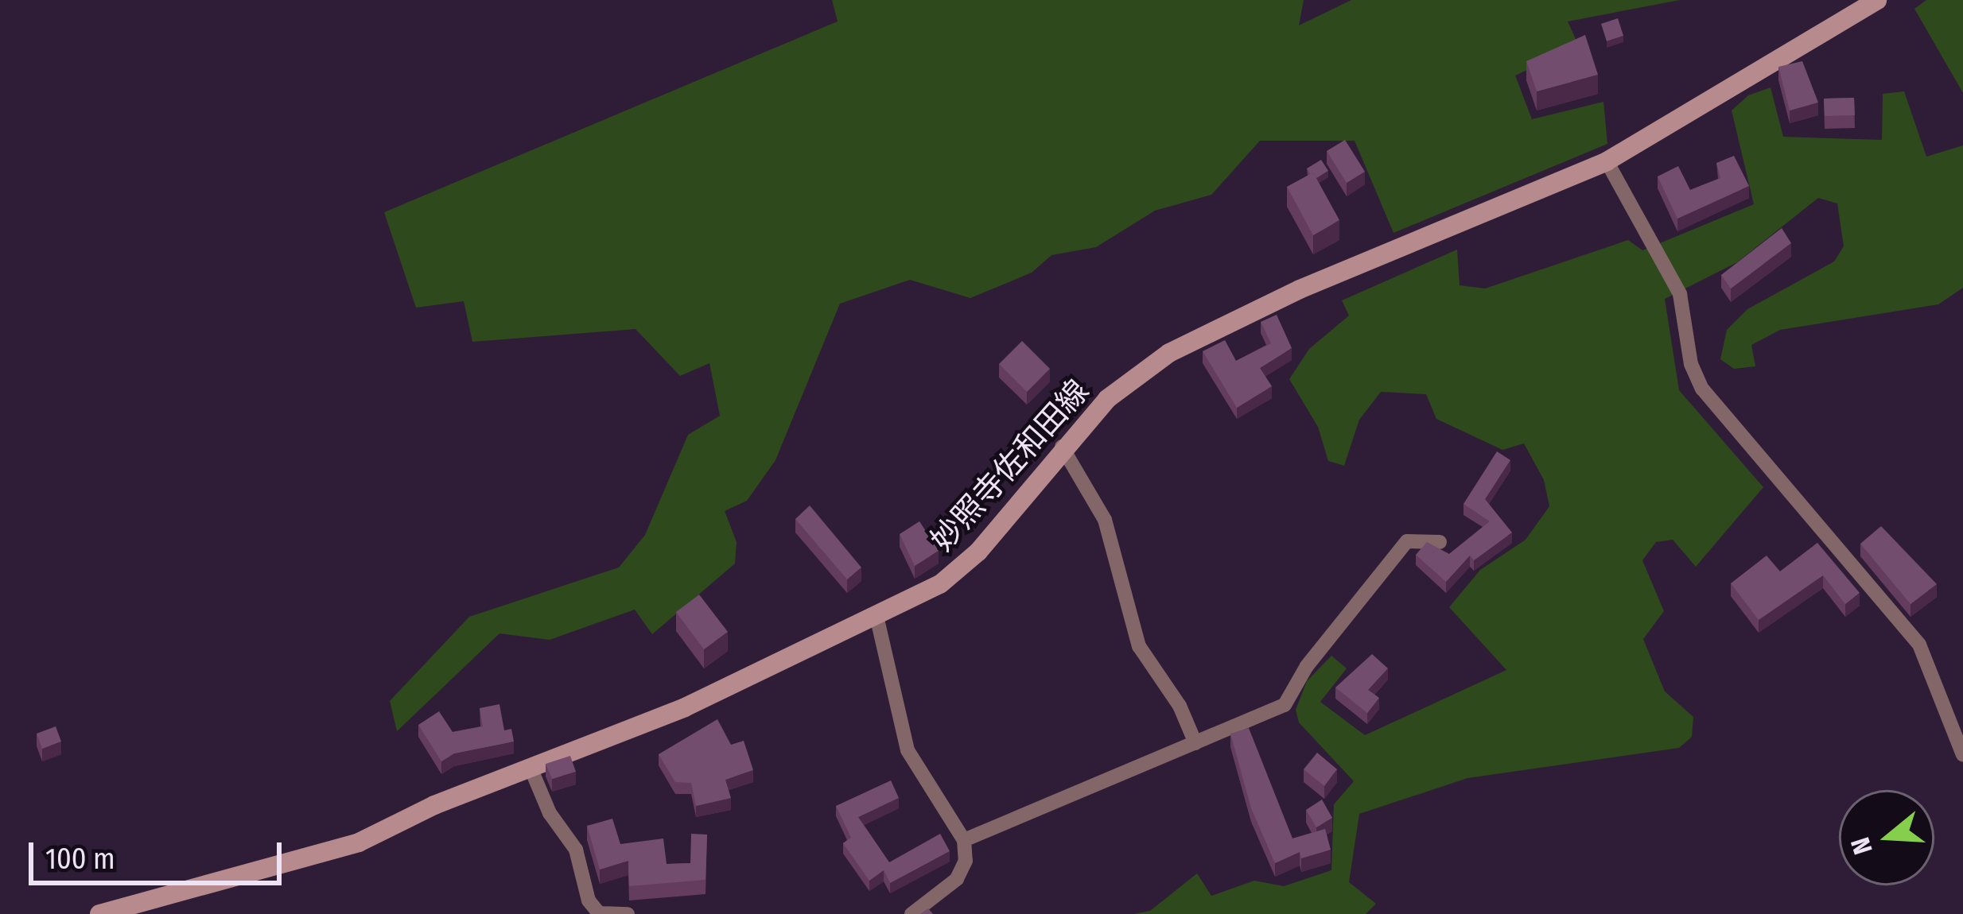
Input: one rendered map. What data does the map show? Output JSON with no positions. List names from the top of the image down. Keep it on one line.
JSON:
{"streets":{"main road":["妙照寺佐和田線"]},"scale_bar":"100 m","north":"left"}
